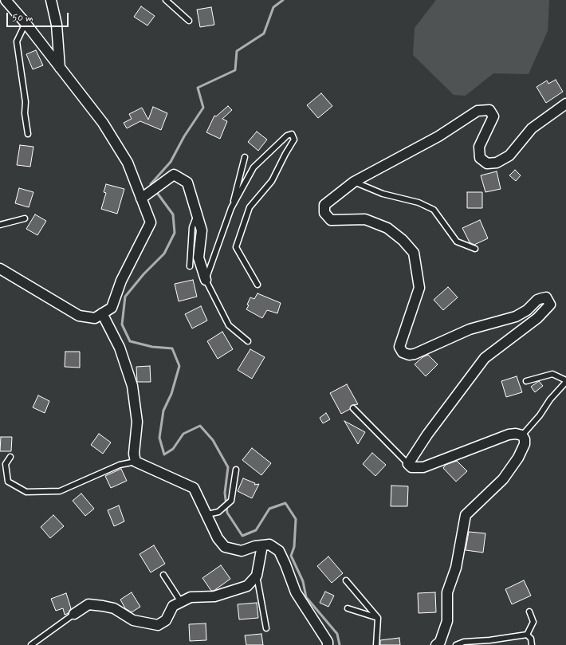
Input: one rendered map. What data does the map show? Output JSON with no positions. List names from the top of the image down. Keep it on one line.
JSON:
{"scale_bar":"50 m"}
